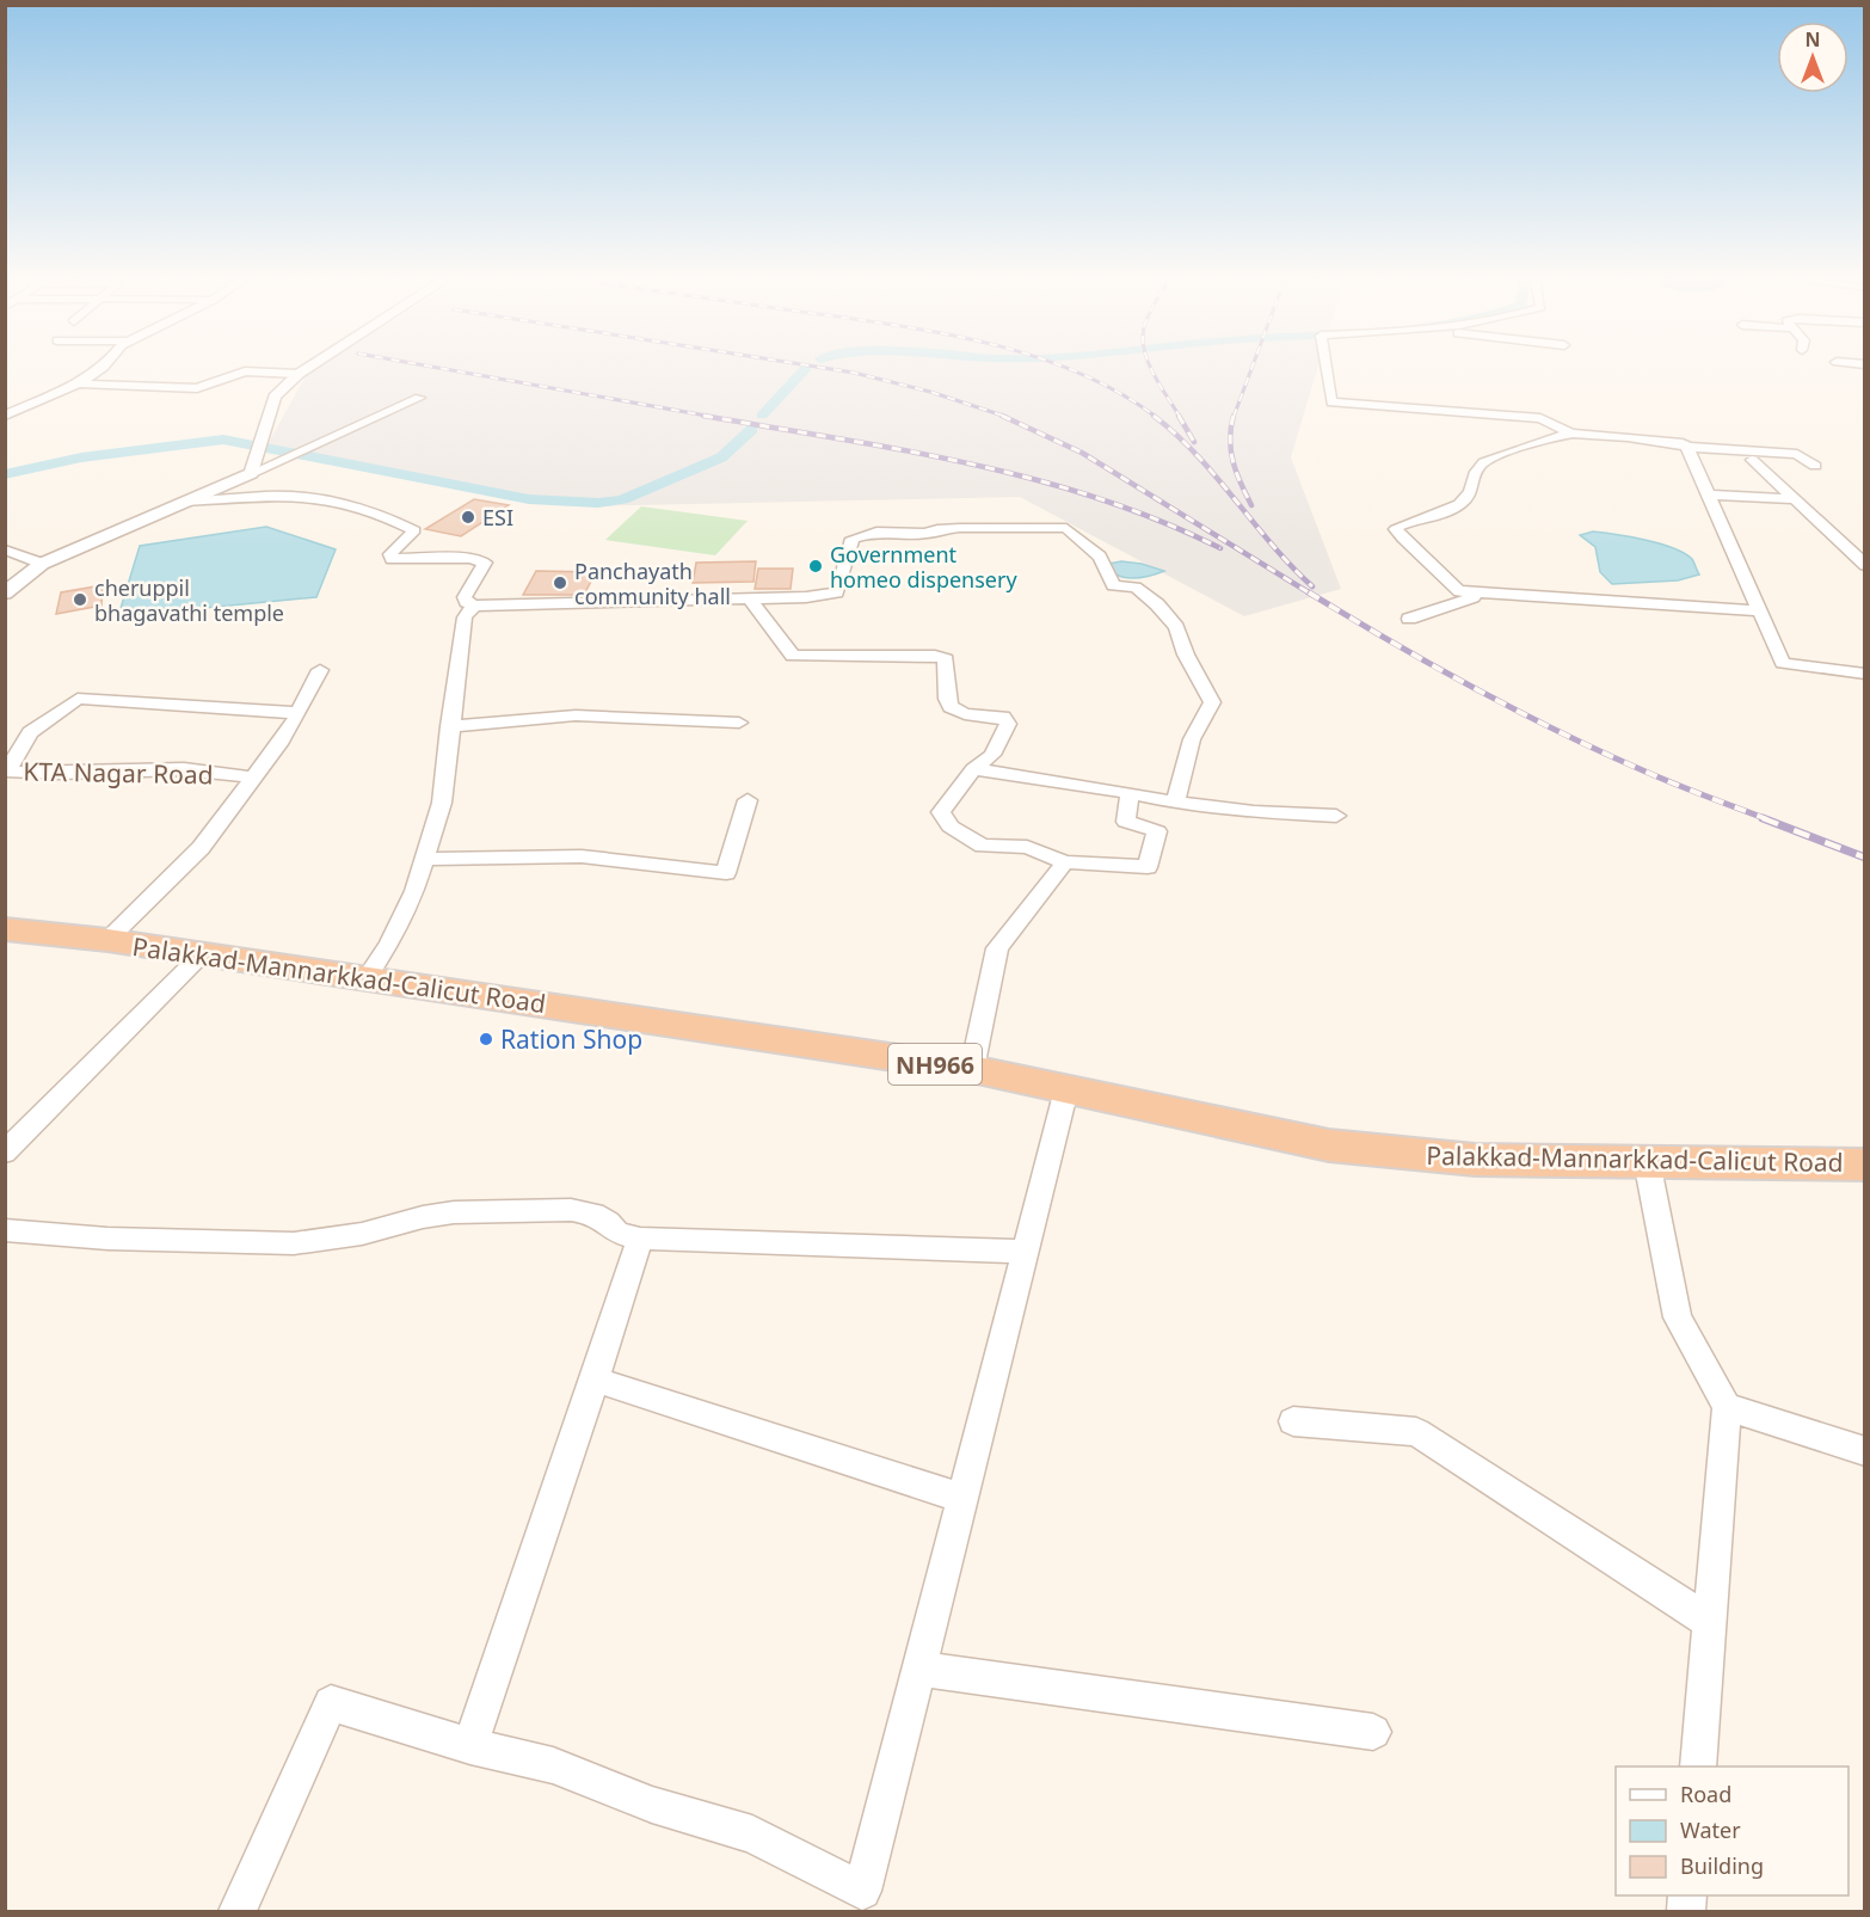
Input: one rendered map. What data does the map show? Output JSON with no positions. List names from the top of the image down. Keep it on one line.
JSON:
{"streets":{"highway":["Palakkad-Mannarkkad-Calicut Road","NH966"],"street":["KTA Nagar Road"]},"crossings":[["KTA Nagar Road","Palakkad-Mannarkkad-Calicut Road"]],"places":["ESI","Government homeo dispensery","Panchayath community hall","cheruppil bhagavathi temple","Ration Shop"],"legend":["Road","Water","Building"],"north":"top"}
